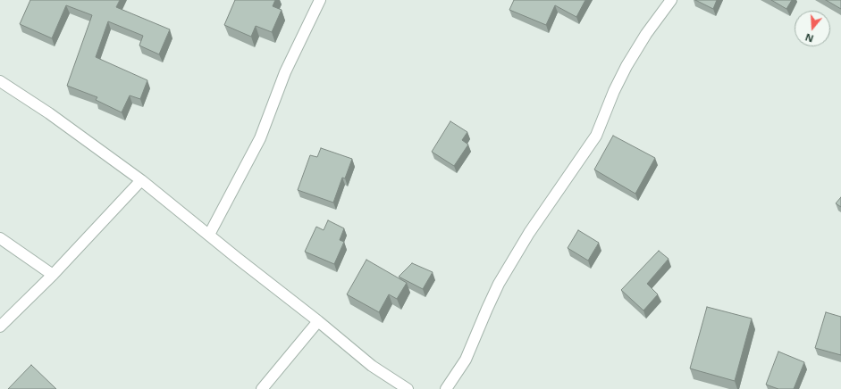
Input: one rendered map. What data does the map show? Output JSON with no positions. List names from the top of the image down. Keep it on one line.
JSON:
{"north":"bottom"}
